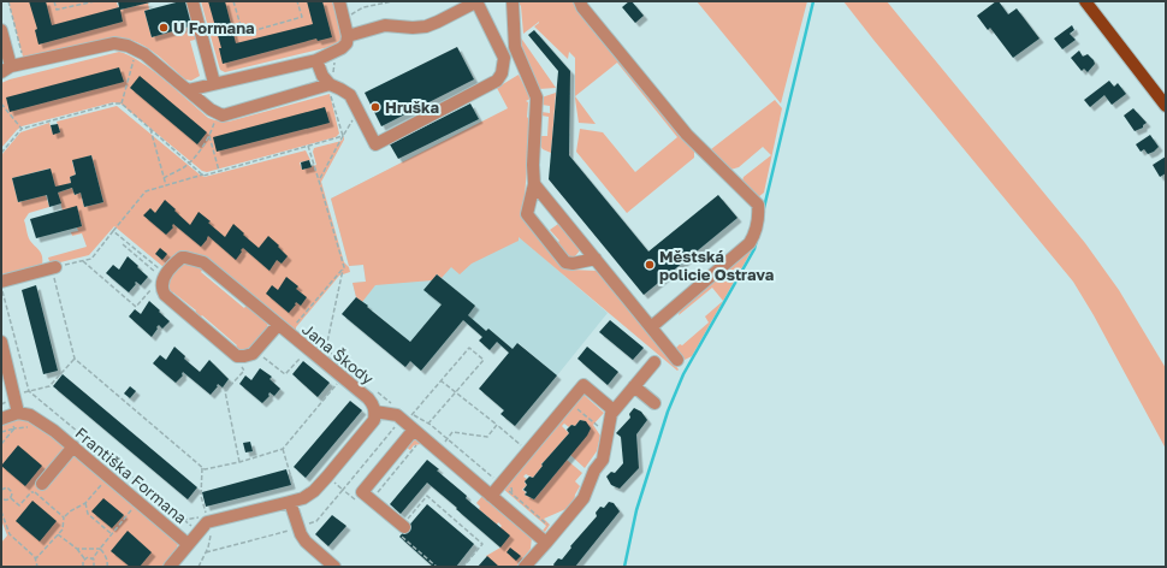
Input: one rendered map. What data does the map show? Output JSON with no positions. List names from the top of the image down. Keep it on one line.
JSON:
{"streets":{"street":["Jana Škody","Františka Formana"]},"crossings":[["Jana Škody","Františka Formana"]],"places":["U Formana","Hruška","Městská policie Ostrava"]}
